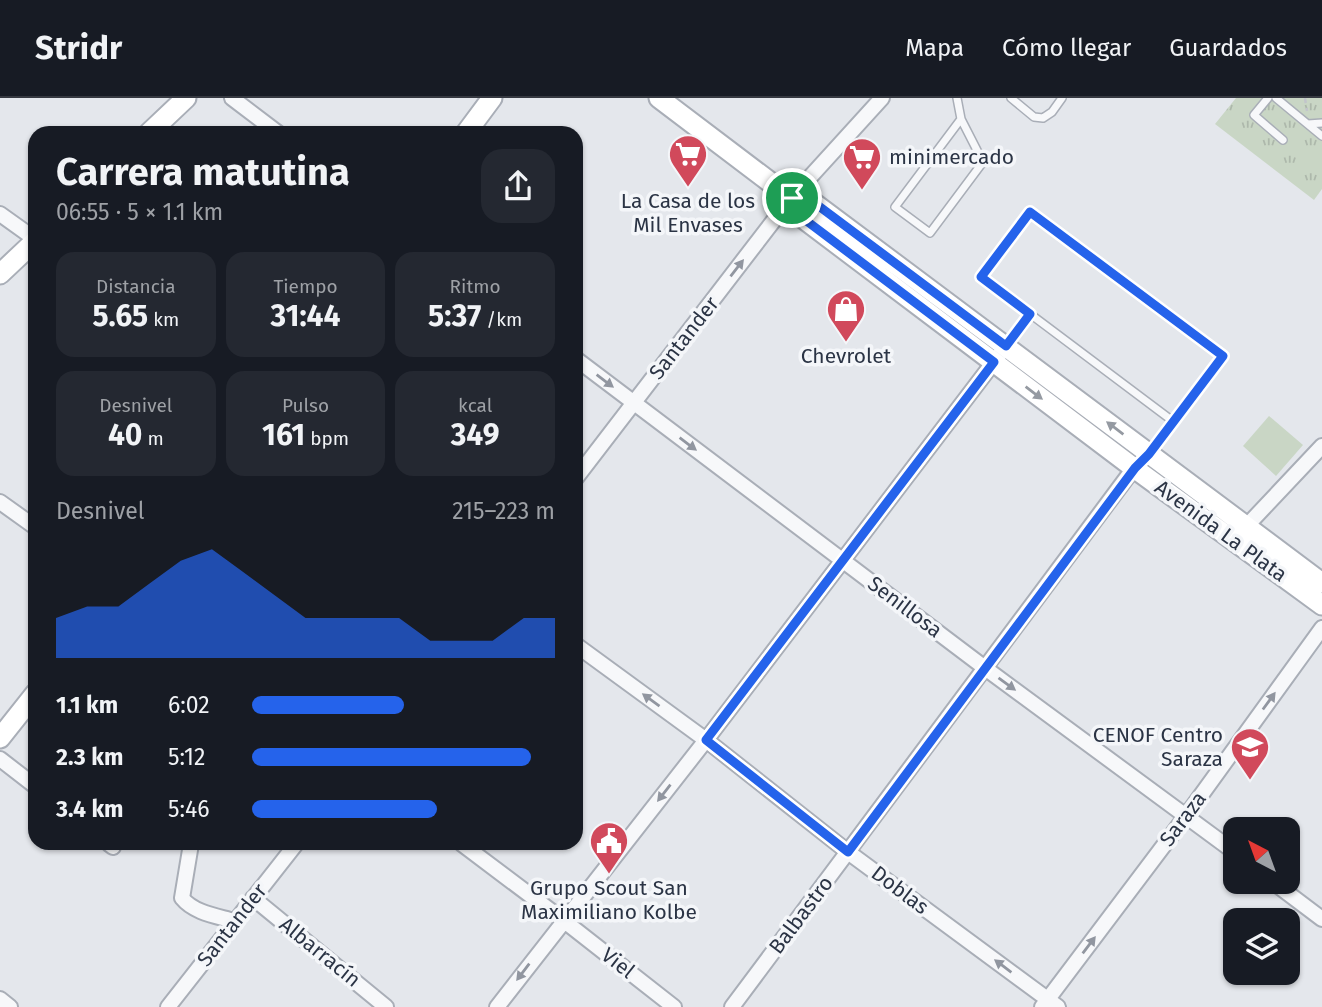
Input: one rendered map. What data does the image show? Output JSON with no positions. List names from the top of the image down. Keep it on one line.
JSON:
{"streets":{"main road":["Avenida La Plata"],"street":["Santander","Senillosa","Saraza","Doblas","Balbastro","Albarracín","Viel"]},"crossings":[["Santander","Avenida La Plata"],["Santander","Senillosa"],["Santander","Albarracín"],["Avenida La Plata","Balbastro"],["Senillosa","Saraza"],["Senillosa","Balbastro"],["Saraza","Doblas"],["Doblas","Balbastro"]],"one_way":["Santander","Senillosa","Saraza","Doblas"],"places":{"supermarket":["La Casa de los Mil Envases","minimercado"],"shop":["Chevrolet"],"school or university":["CENOF Centro Saraza"],"public building":["Grupo Scout San Maximiliano Kolbe"]},"north":"top left","page":{"header":"Stridr","nav":["Mapa","Cómo llegar","Guardados"],"heading":["Carrera matutina","06:55 · 5 × 1.1 km"],"stats":[["Distancia","5.65 km"],["Tiempo","31:44"],["Ritmo","5:37 /km"],["Desnivel","40 m"],["Pulso","161 bpm"],["kcal","349"]],"chart":["Desnivel","215–223 m"],"list":[{"name":"1.1 km","note":"6:02"},{"name":"2.3 km","note":"5:12"},{"name":"3.4 km","note":"5:46"}]}}
